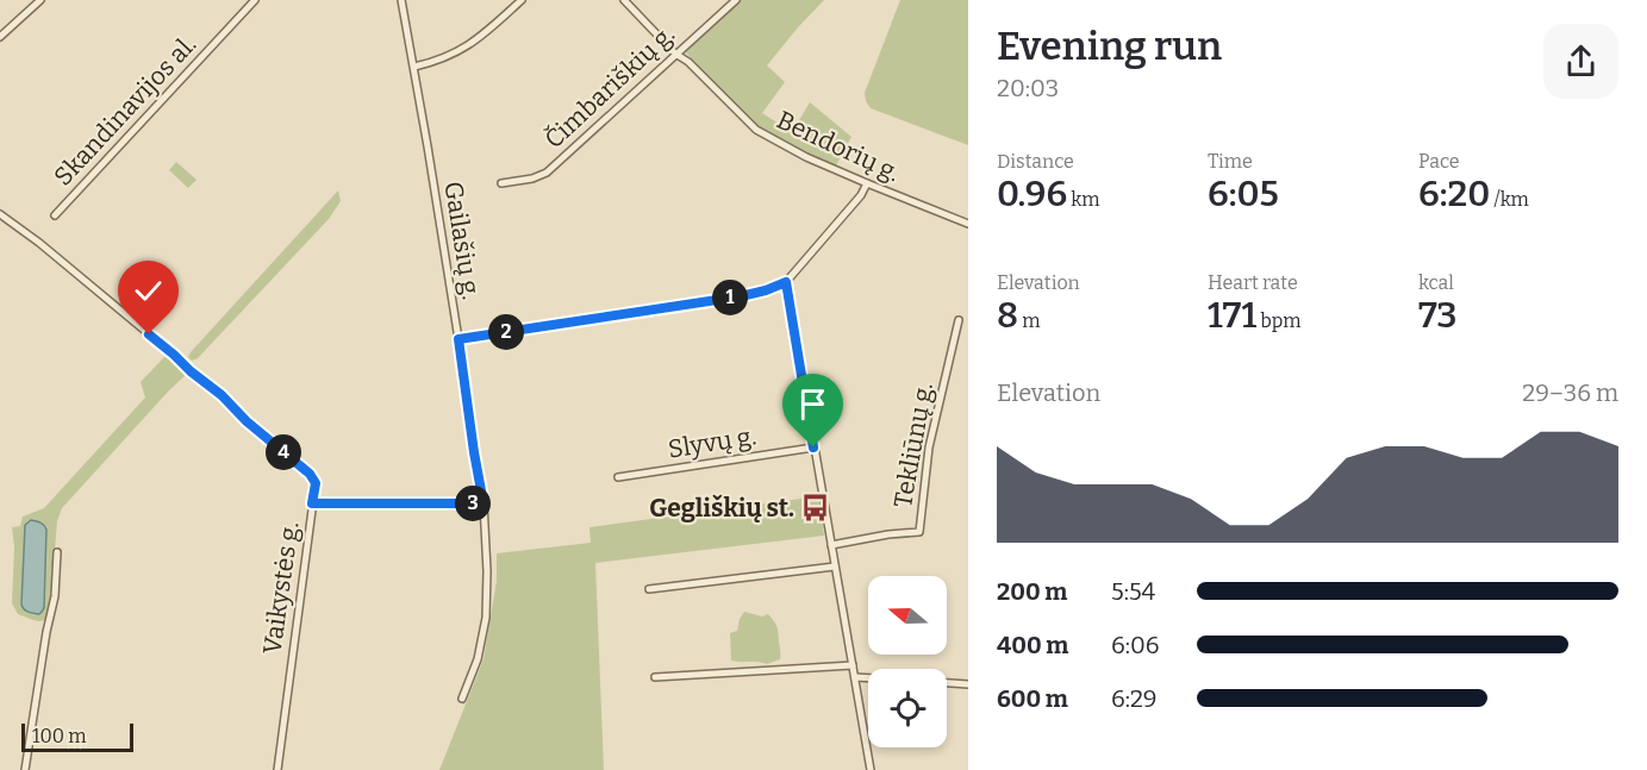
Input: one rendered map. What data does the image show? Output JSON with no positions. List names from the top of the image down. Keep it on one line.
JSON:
{"streets":{"street":["Čimbariškių g.","Skandinavijos al.","Bendorių g.","Gailašių g.","Slyvų g.","Tekliūnų g.","Vaikystės g."]},"crossings":[["Čimbariškių g.","Bendorių g."]],"places":{"bus stop":["Gegliškių st."]},"scale_bar":"100 m","north":"left","page":{"heading":["Evening run","20:03"],"stats":[["Distance","0.96 km"],["Time","6:05"],["Pace","6:20 /km"],["Elevation","8 m"],["Heart rate","171 bpm"],["kcal","73"]],"pins":["1","2","4","3"],"chart":["Elevation","29–36 m"],"list":[{"name":"200 m","note":"5:54"},{"name":"400 m","note":"6:06"},{"name":"600 m","note":"6:29"}],"scale":"100 m"}}
